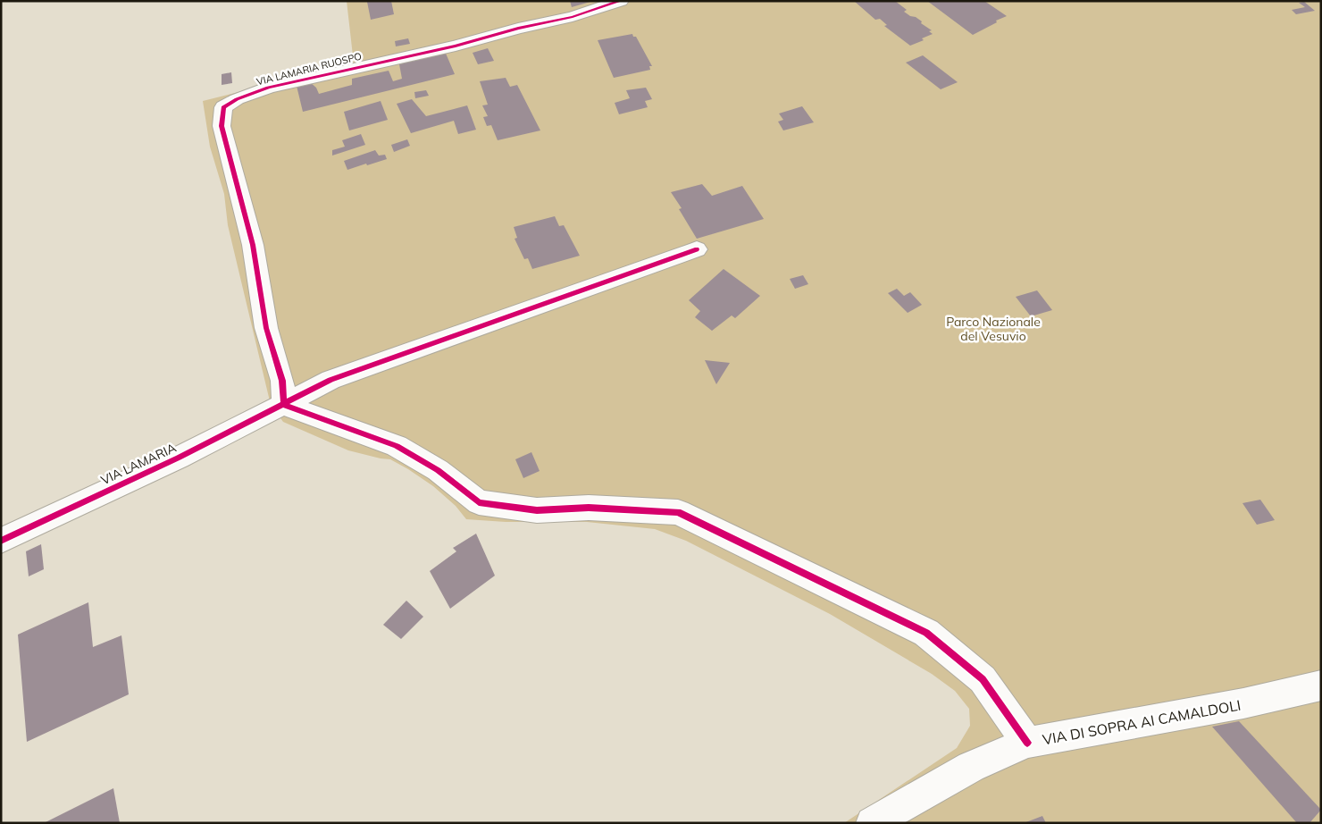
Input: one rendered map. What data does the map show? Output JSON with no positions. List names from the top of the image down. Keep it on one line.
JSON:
{"streets":{"street":["VIA LAMARIA RUOSPO","VIA LAMARIA","VIA DI SOPRA AI CAMALDOLI"]},"crossings":[["VIA LAMARIA RUOSPO","VIA LAMARIA"]],"parks":["Parco Nazionale del Vesuvio"]}
